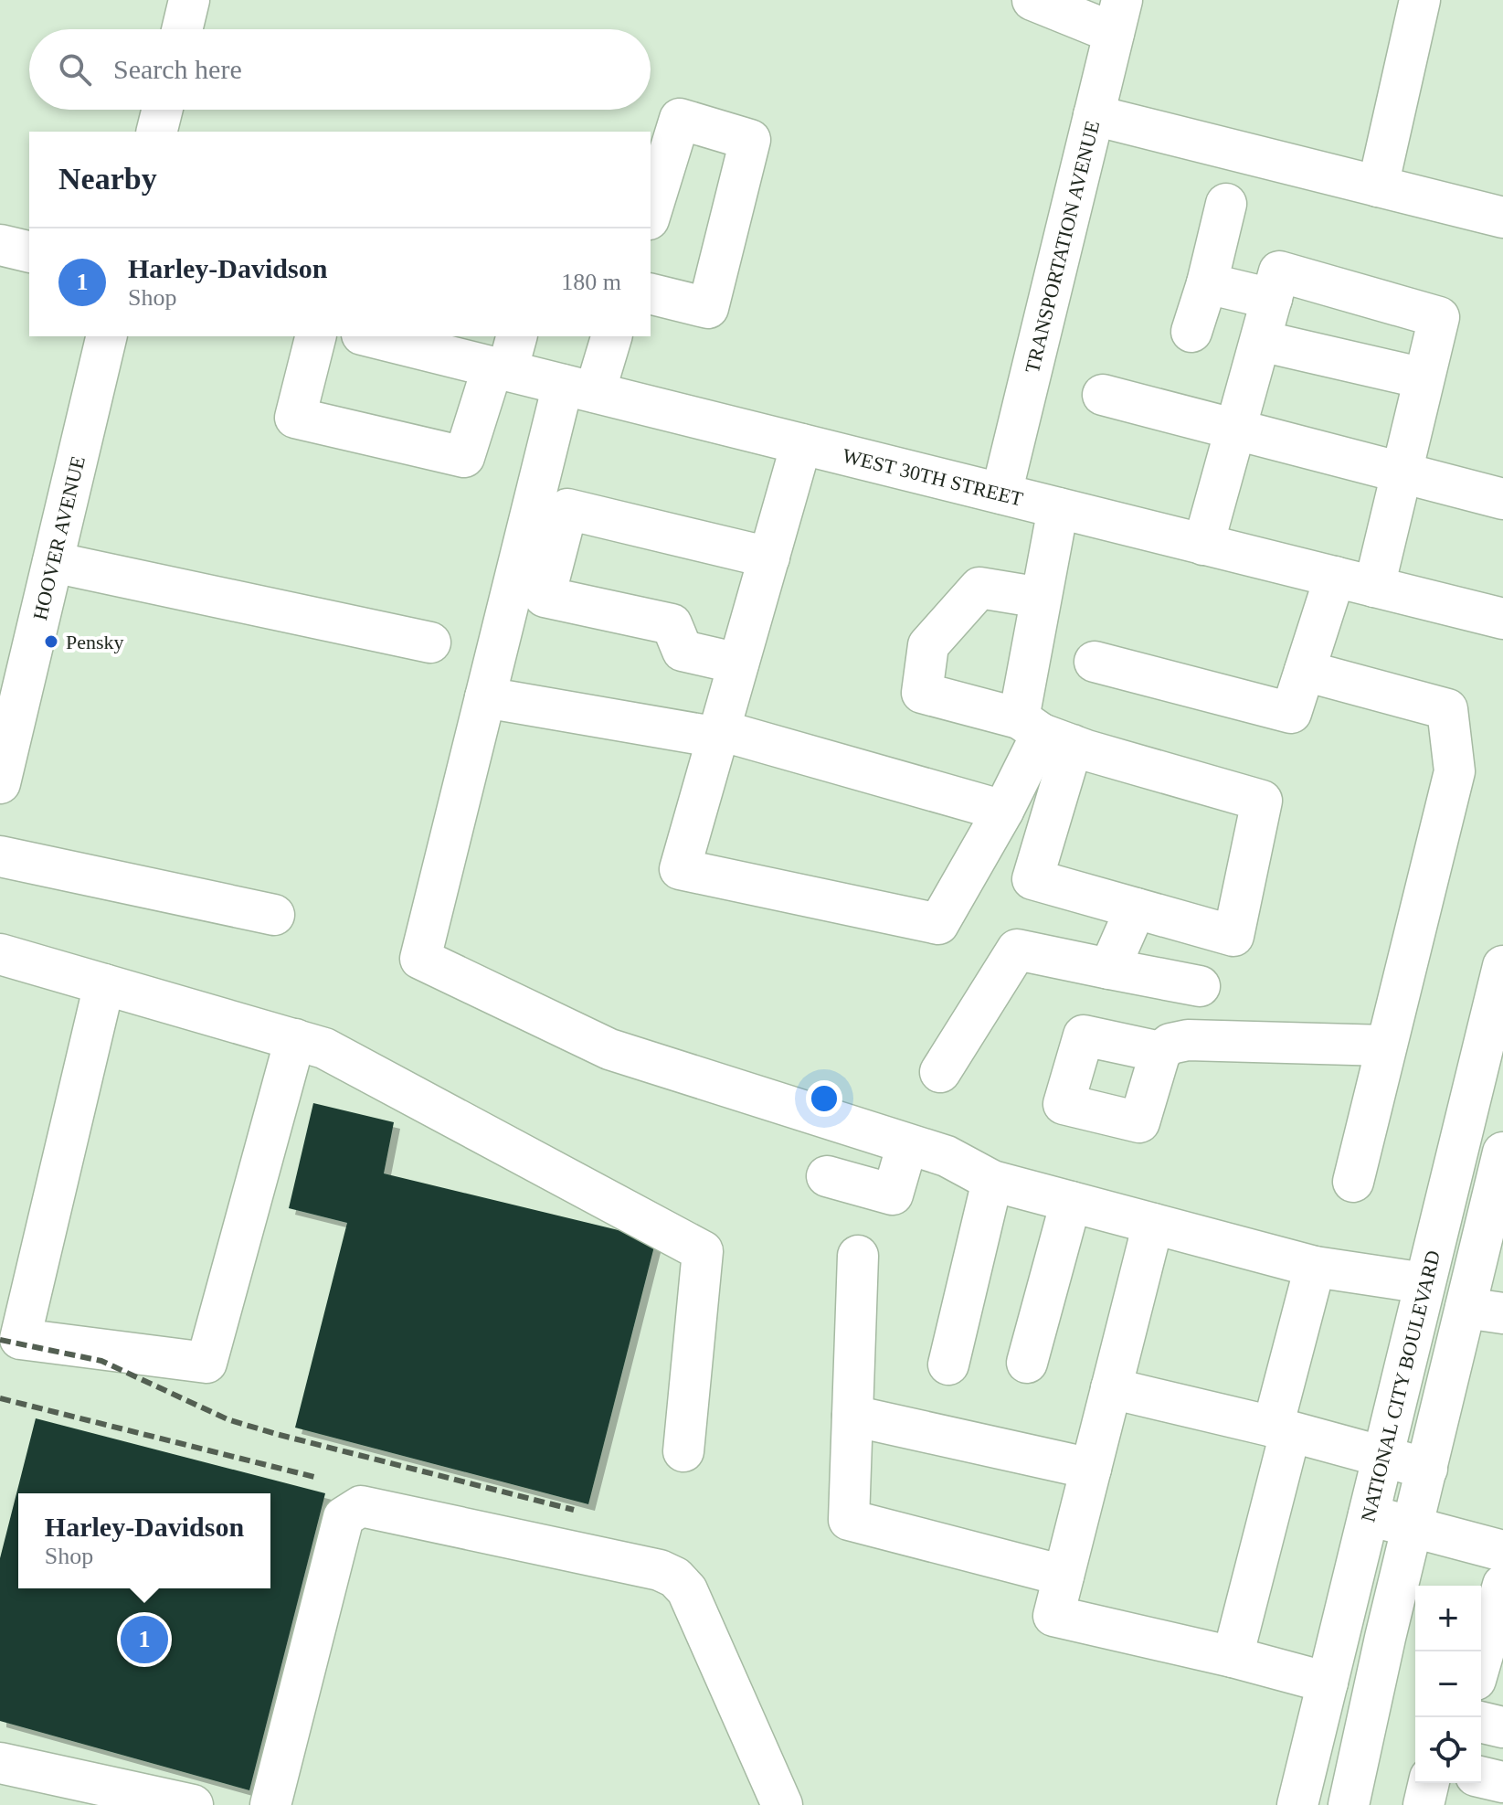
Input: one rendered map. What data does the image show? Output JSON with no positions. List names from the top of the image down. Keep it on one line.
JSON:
{"streets":{"street":["TRANSPORTATION AVENUE","WEST 30TH STREET","HOOVER AVENUE","NATIONAL CITY BOULEVARD"]},"crossings":[["TRANSPORTATION AVENUE","WEST 30TH STREET"]],"places":["Pensky"],"page":{"search":"Search here","heading":"Nearby","list":[{"mark":"1","name":"Harley-Davidson","note":"Shop","value":"180 m"}],"popup":["Harley-Davidson","Shop"],"map_buttons":["+","−"],"pins":"1"}}
